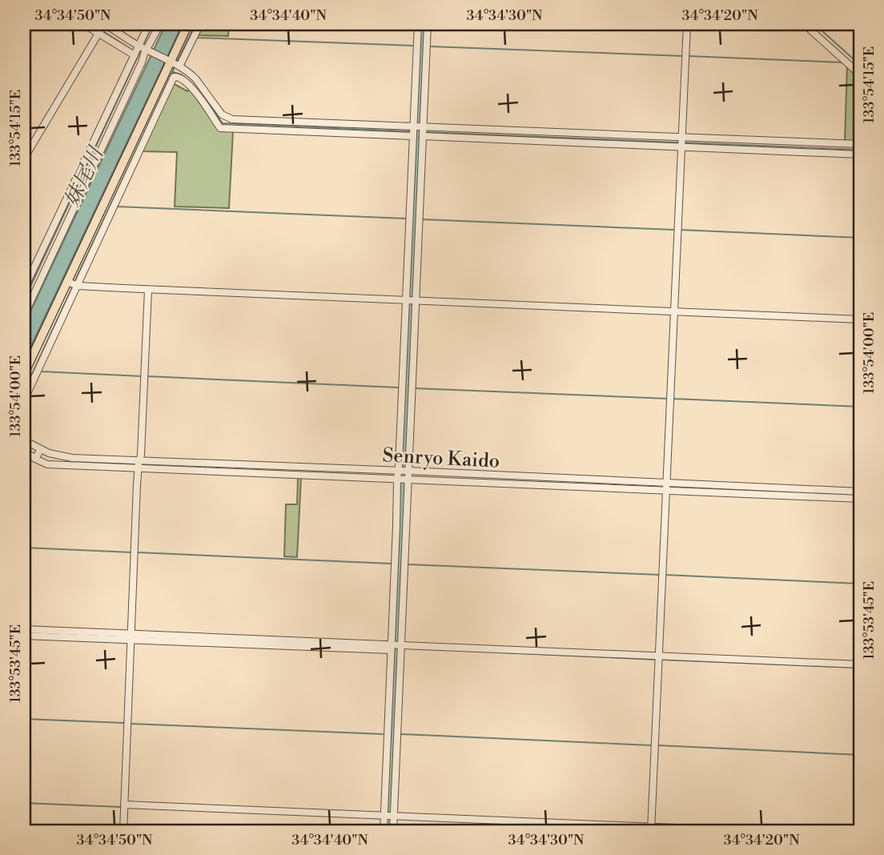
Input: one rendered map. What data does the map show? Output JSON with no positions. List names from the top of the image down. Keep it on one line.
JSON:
{"streets":{"street":["Senryo Kaido"]},"water":["妹尾川"],"coordinates":["34°34'50\"N","34°34'40\"N","34°34'30\"N","34°34'20\"N","133°54'15\"E","133°54'00\"E","133°53'45\"E"]}
